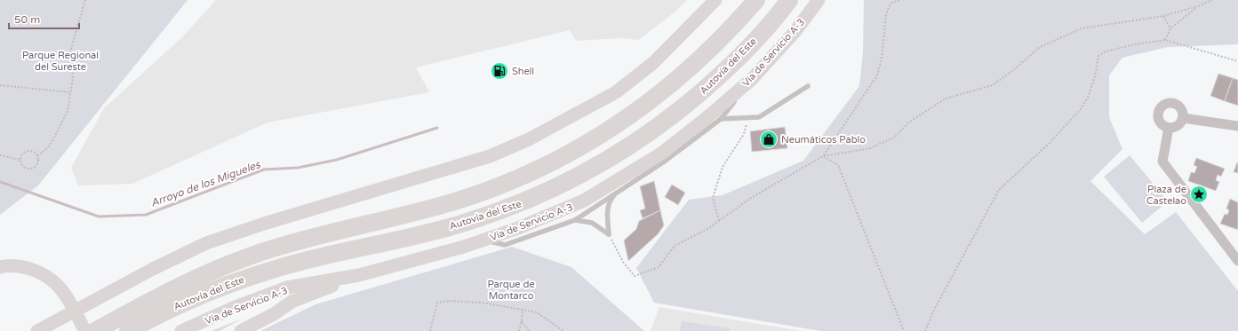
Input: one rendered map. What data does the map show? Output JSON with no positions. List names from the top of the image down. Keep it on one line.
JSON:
{"streets":{"highway":["Autovía del Este"],"main road":["Vía de Servicio A-3"]},"water":["Arroyo de los Migueles"],"parks":["Parque Regional del Sureste","Parque de Montarco"],"places":{"fuel station":["Shell"],"shop":["Neumáticos Pablo"],"place":["Plaza de Castelao"]},"scale_bar":"50 m"}
